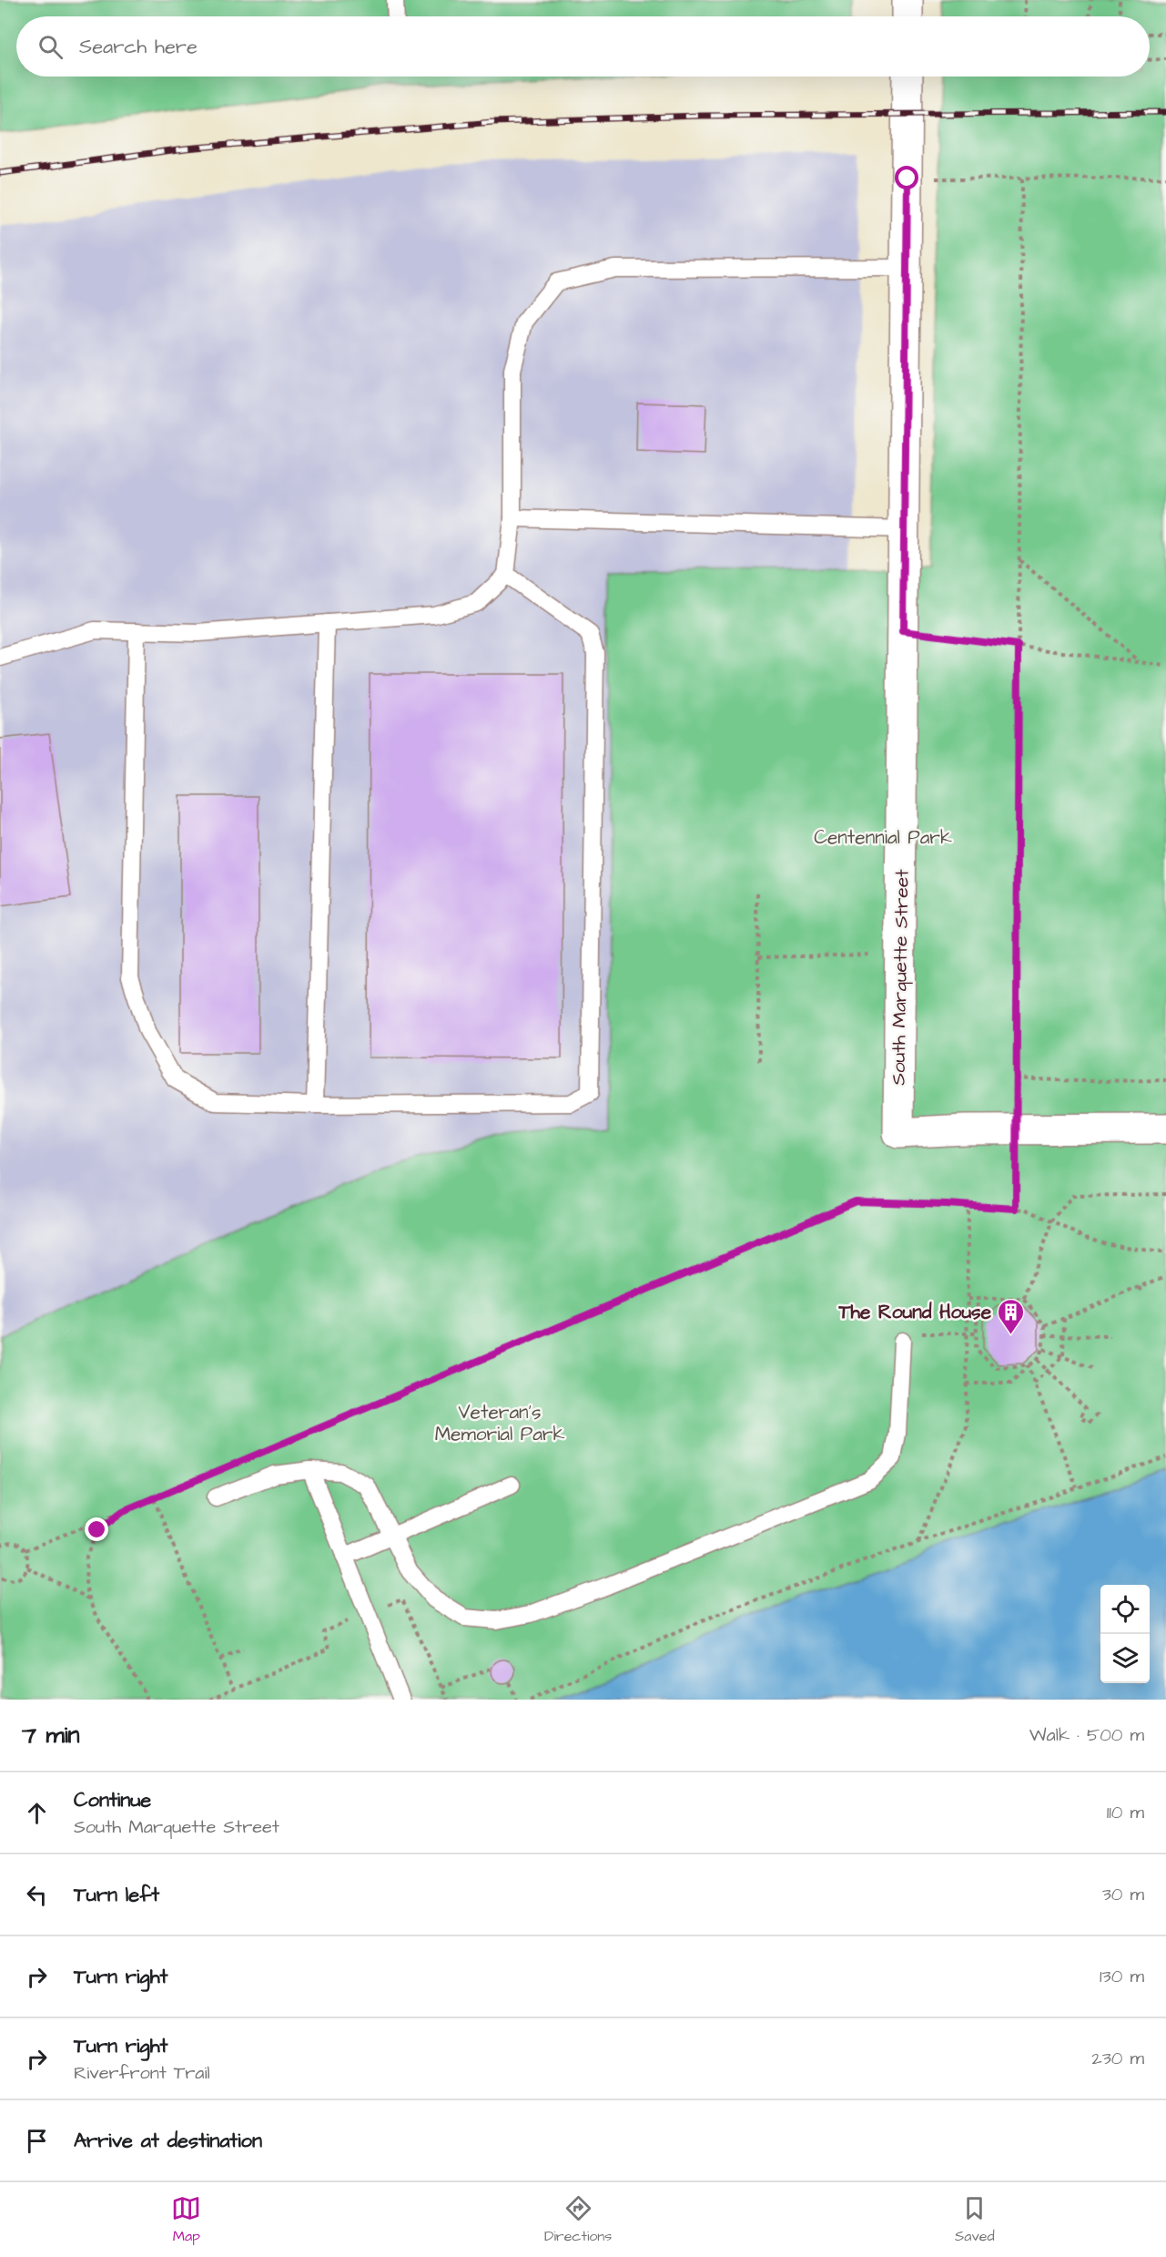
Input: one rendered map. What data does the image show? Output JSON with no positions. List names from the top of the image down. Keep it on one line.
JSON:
{"streets":{"street":["South Marquette Street"]},"parks":["Centennial Park","Veteran's Memorial Park"],"places":{"building":["The Round House"]},"page":{"search":"Search here","heading":["7 min","Walk · 500 m"],"list":[["Continue","South Marquette Street","110 m"],["Turn left","30 m"],["Turn right","130 m"],["Turn right","Riverfront Trail","230 m"],"Arrive at destination"],"nav":["Map","Directions","Saved"]}}
